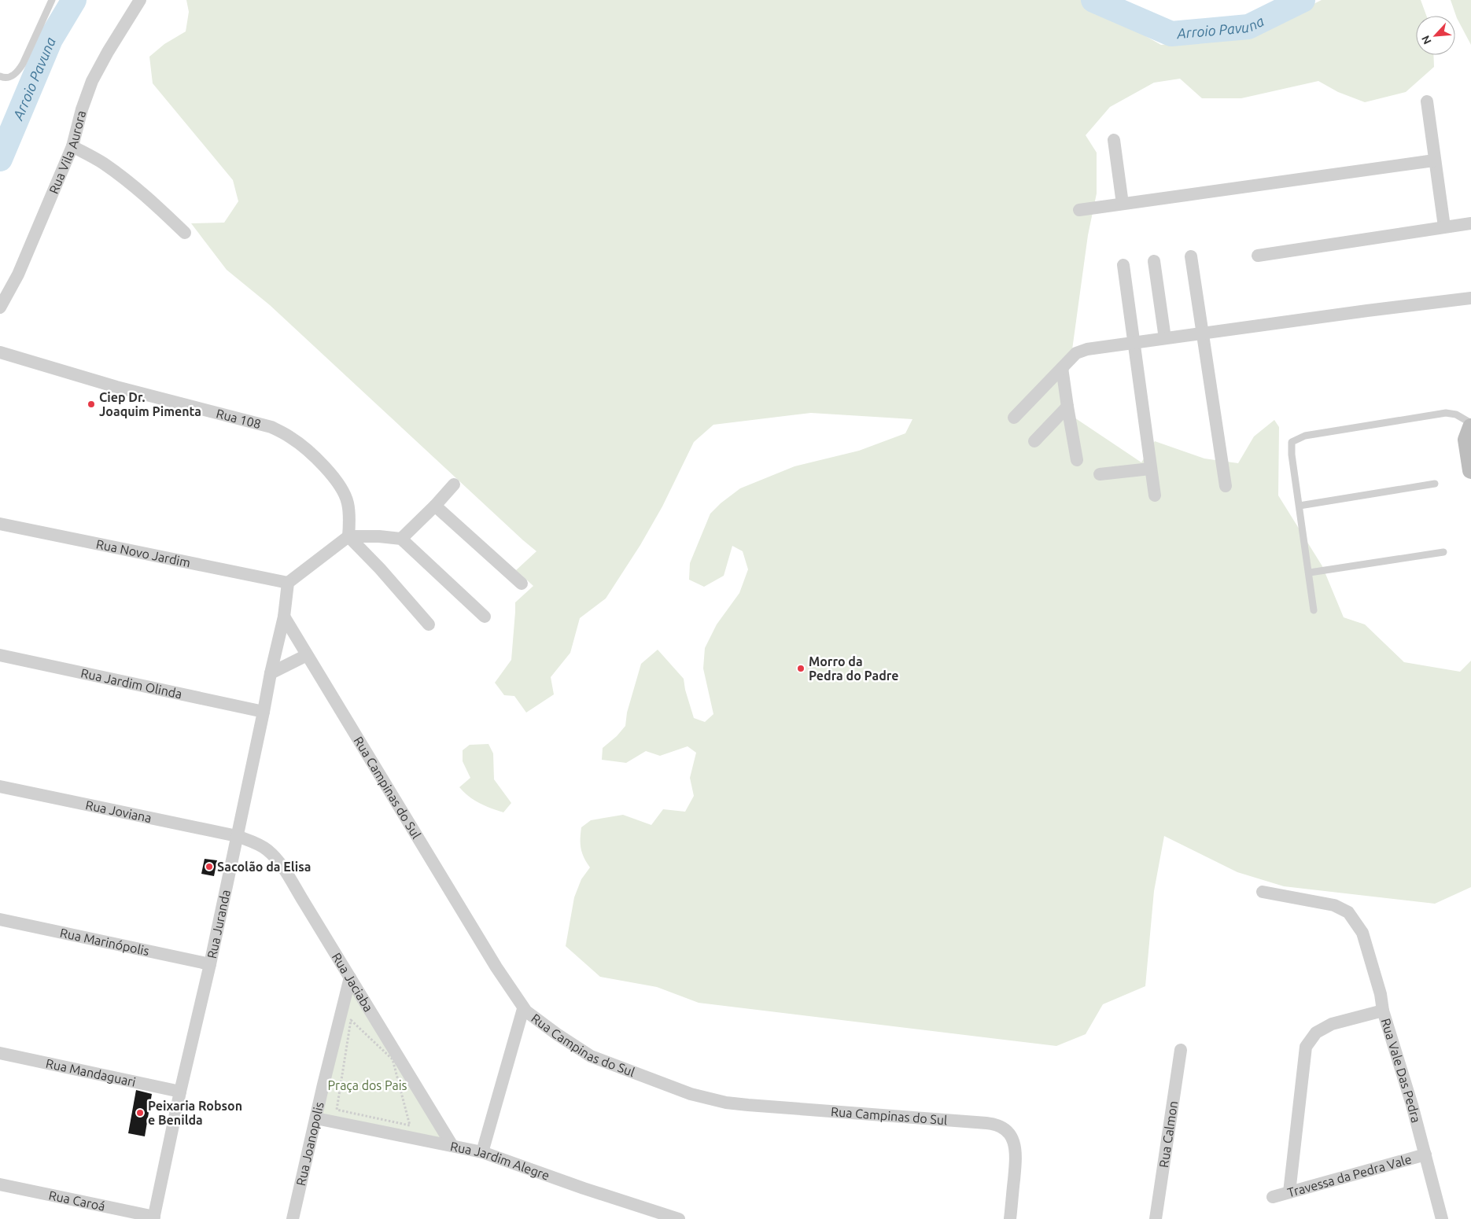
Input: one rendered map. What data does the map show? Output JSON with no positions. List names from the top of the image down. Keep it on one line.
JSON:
{"streets":{"street":["Rua Vila Aurora","Rua 108","Rua Novo Jardim","Rua Jardim Olinda","Rua Campinas do Sul","Rua Joviana","Rua Juranda","Rua Marinópolis","Rua Jaciaba","Rua Vale Das Pedra","Rua Mandaguari","Rua Calmon","Rua Joanopolis","Rua Jardim Alegre","Travessa da Pedra Vale","Rua Caroá"]},"crossings":[["Rua Novo Jardim","Rua Juranda"],["Rua Jardim Olinda","Rua Juranda"],["Rua Campinas do Sul","Rua Juranda"],["Rua Joviana","Rua Juranda"],["Rua Joviana","Rua Jaciaba"],["Rua Juranda","Rua Marinópolis"],["Rua Juranda","Rua Jaciaba"],["Rua Juranda","Rua Mandaguari"],["Rua Juranda","Rua Caroá"],["Rua Jaciaba","Rua Joanopolis"],["Rua Jaciaba","Rua Jardim Alegre"],["Rua Vale Das Pedra","Travessa da Pedra Vale"],["Rua Joanopolis","Rua Jardim Alegre"]],"water":["Arroio Pavuna"],"parks":["Praça dos Pais"],"places":["Ciep Dr. Joaquim Pimenta","Morro da Pedra do Padre","Sacolão da Elisa","Peixaria Robson e Benilda"],"north":"bottom left"}
